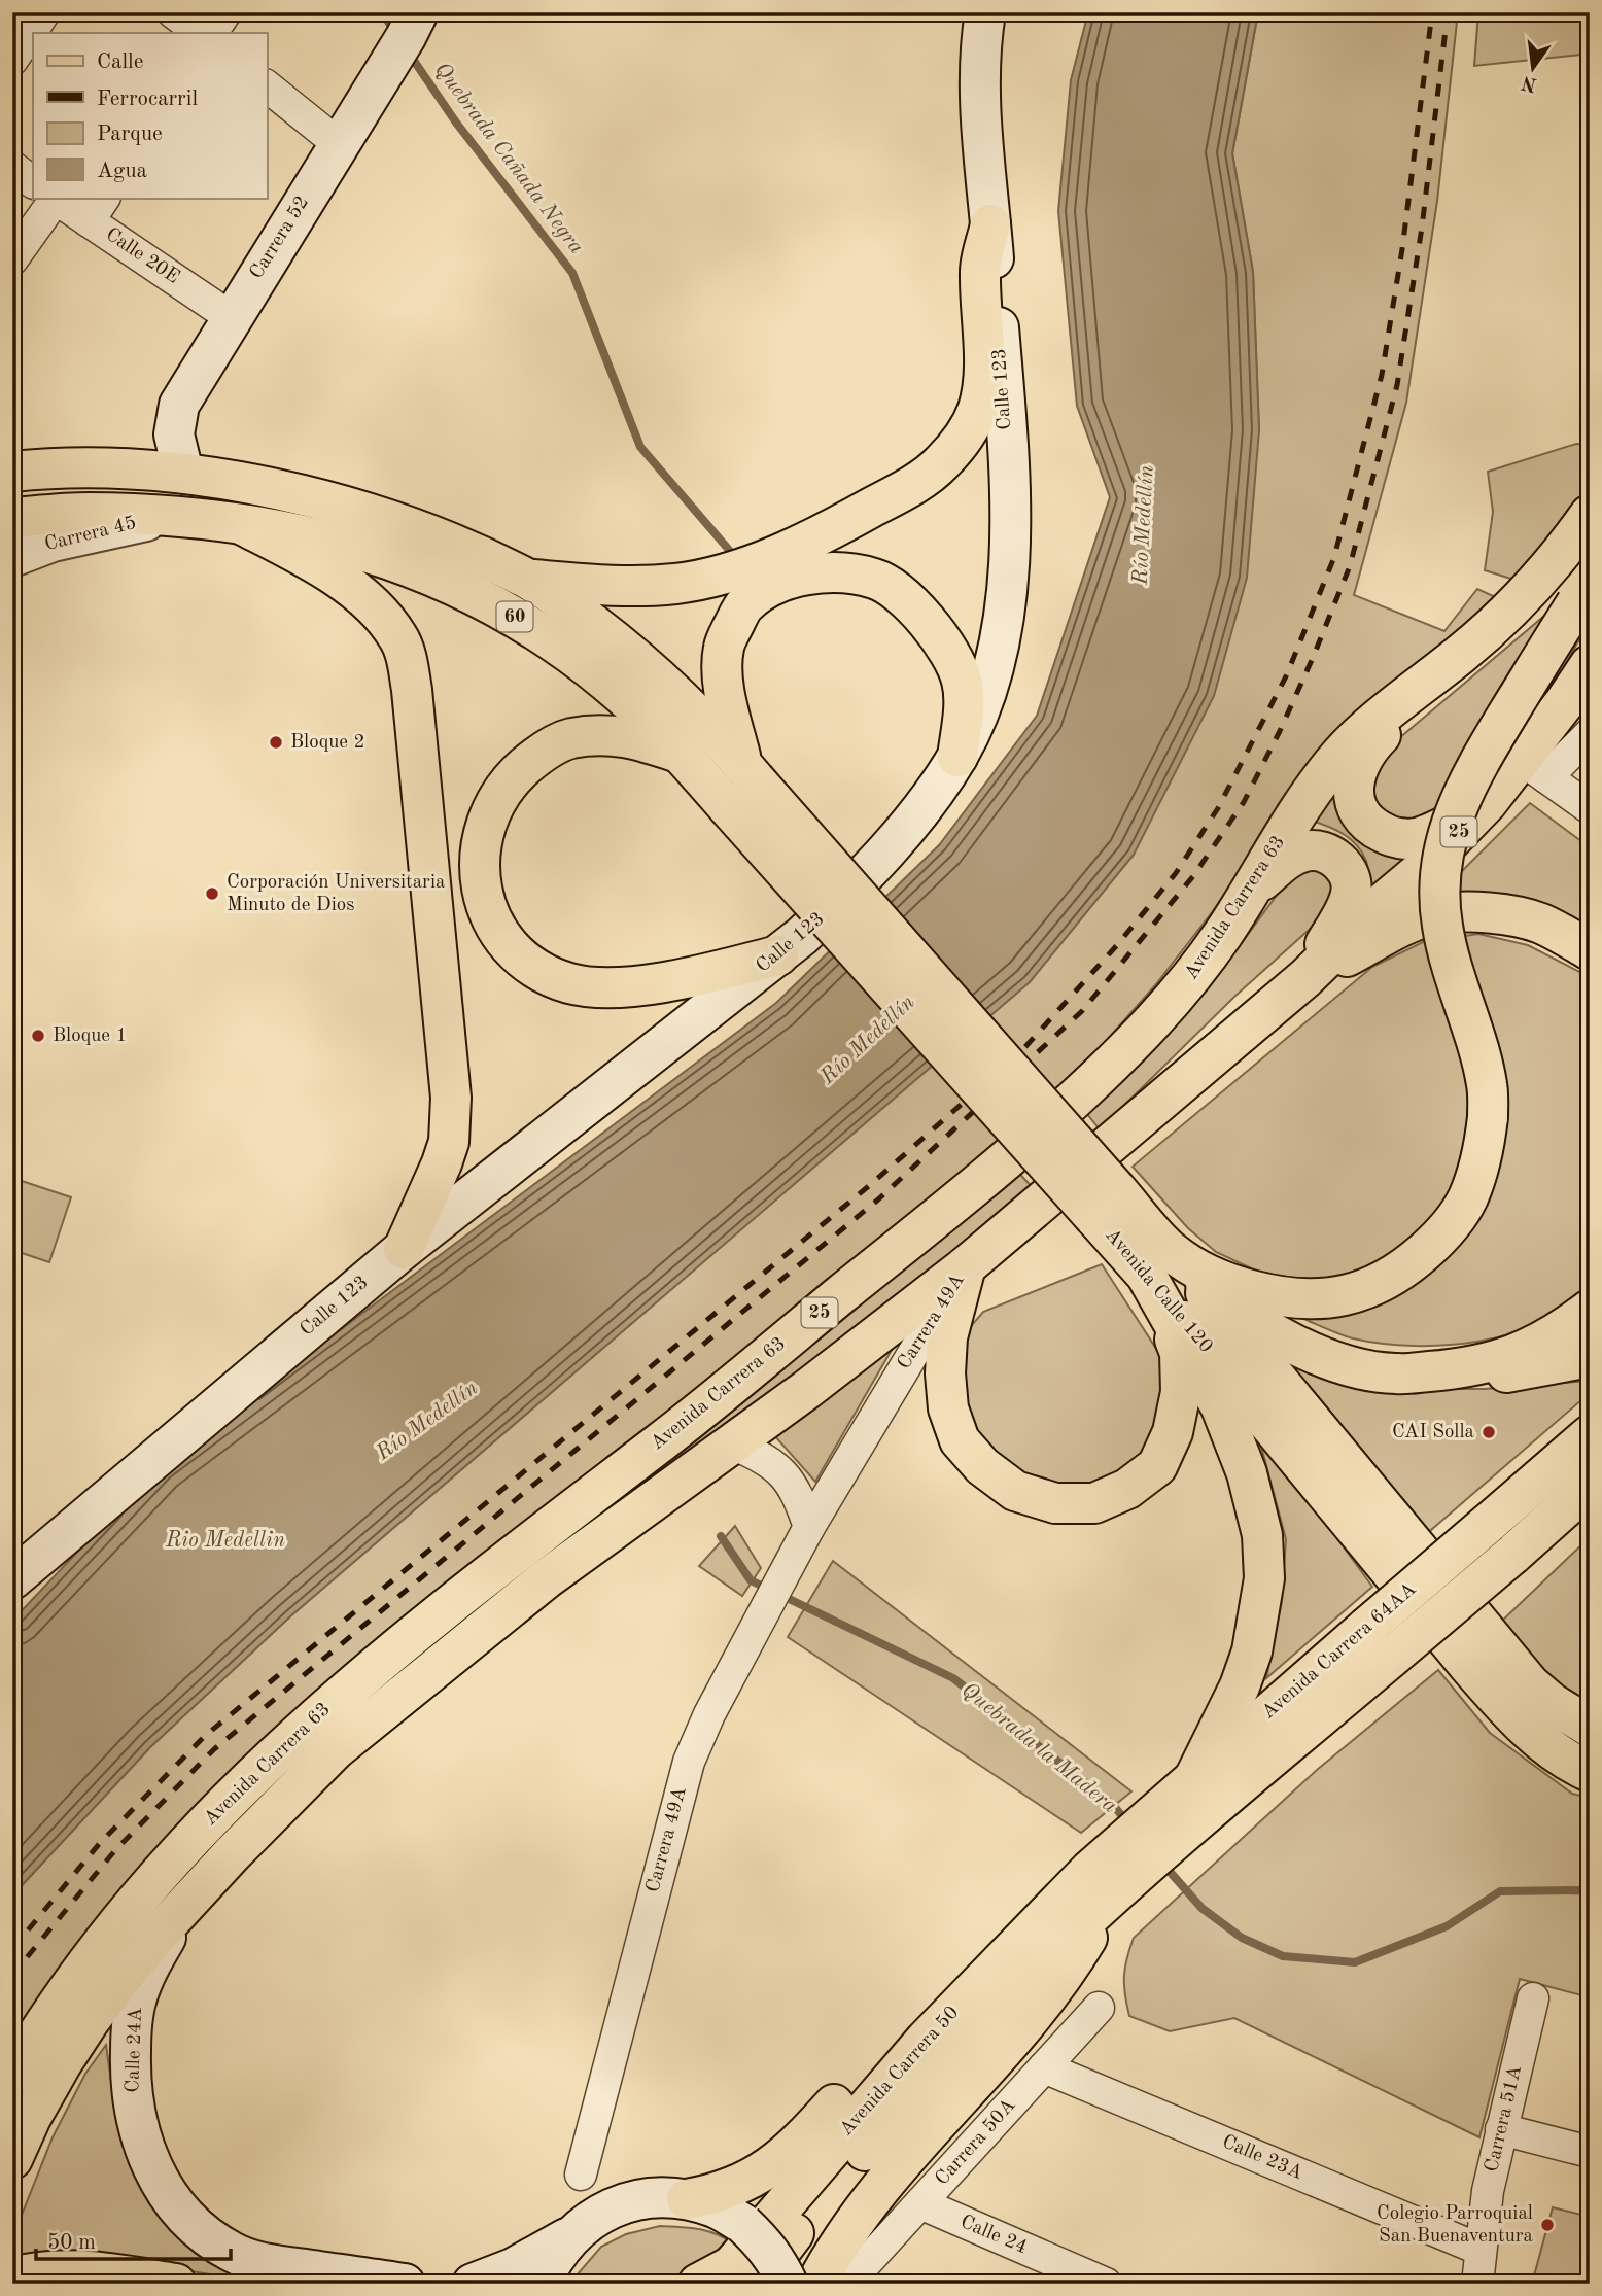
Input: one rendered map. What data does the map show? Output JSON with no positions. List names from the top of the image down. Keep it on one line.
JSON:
{"streets":{"main road":["Carrera 52","Calle 123","Carrera 45","60","25","Avenida Carrera 63","Avenida Calle 120","Avenida Carrera 64AA","Calle 24A","Avenida Carrera 50"],"street":["Calle 20E","Carrera 49A","Carrera 51A","Carrera 50A","Calle 23A","Calle 24"]},"crossings":[["Carrera 52","Calle 20E"],["Carrera 52","60"],["Carrera 45","60"],["60","Avenida Calle 120"],["Avenida Carrera 63","Carrera 49A"],["Avenida Carrera 63","Calle 24A"],["Avenida Carrera 64AA","Avenida Carrera 50"],["Carrera 51A","Calle 23A"],["Carrera 50A","Calle 23A"],["Carrera 50A","Calle 24"]],"water":["Quebrada Cañada Negra","Río Medellín","Rio Medellin","Quebrada la Madera"],"places":["Bloque 2","Corporación Universitaria Minuto de Dios","Bloque 1","CAI Solla","Colegio Parroquial San Buenaventura"],"legend":["Calle","Ferrocarril","Parque","Agua"],"scale_bar":"50 m","north":"bottom"}
